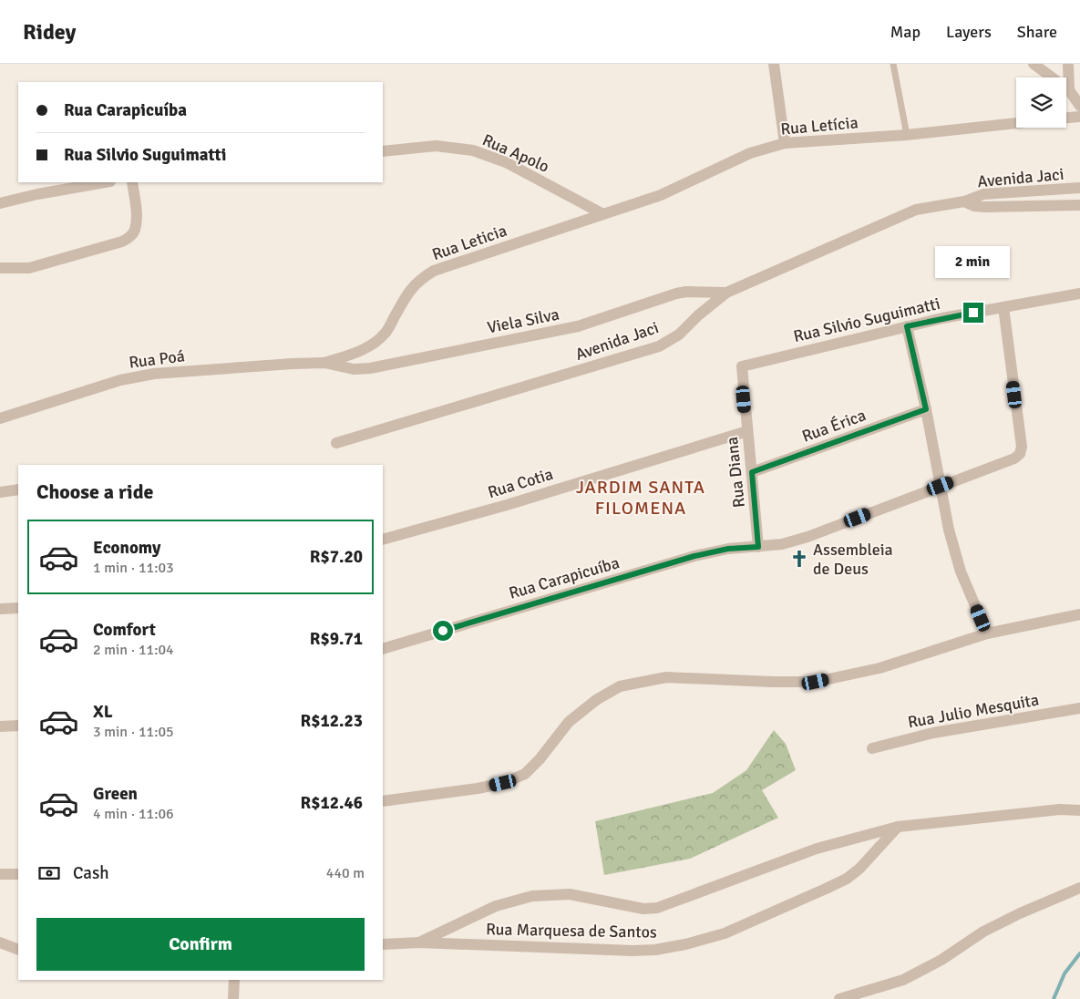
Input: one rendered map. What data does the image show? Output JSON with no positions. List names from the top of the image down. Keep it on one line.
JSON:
{"streets":{"street":["Rua Letícia","Rua Apolo","Avenida Jaci","Rua Leticia","Rua Silvio Suguimatti","Viela Silva","Rua Poá","Rua Érica","Rua Diana","Rua Cotia","Rua Carapicuíba","Rua Julio Mesquita","Rua Marquesa de Santos"]},"crossings":[["Rua Letícia","Rua Apolo"],["Rua Letícia","Rua Leticia"],["Rua Apolo","Rua Leticia"],["Avenida Jaci","Viela Silva"],["Rua Leticia","Viela Silva"],["Rua Leticia","Rua Poá"],["Rua Silvio Suguimatti","Rua Diana"],["Rua Silvio Suguimatti","Rua Carapicuíba"],["Viela Silva","Rua Poá"],["Rua Érica","Rua Diana"],["Rua Diana","Rua Cotia"],["Rua Diana","Rua Carapicuíba"]],"districts":["JARDIM SANTA FILOMENA"],"places":{"church":["Assembleia de Deus"]},"page":{"header":"Ridey","nav":["Map","Layers","Share"],"banner":["Rua Carapicuíba","Rua Silvio Suguimatti"],"bubble":"2 min","heading":"Choose a ride","list":[{"name":"Economy","note":"1 min · 11:03","value":"R$7.20"},{"name":"Comfort","note":"2 min · 11:04","value":"R$9.71"},{"name":"XL","note":"3 min · 11:05","value":"R$12.23"},{"name":"Green","note":"4 min · 11:06","value":"R$12.46"}],"pay":["Cash","440 m"],"buttons":"Confirm"}}
